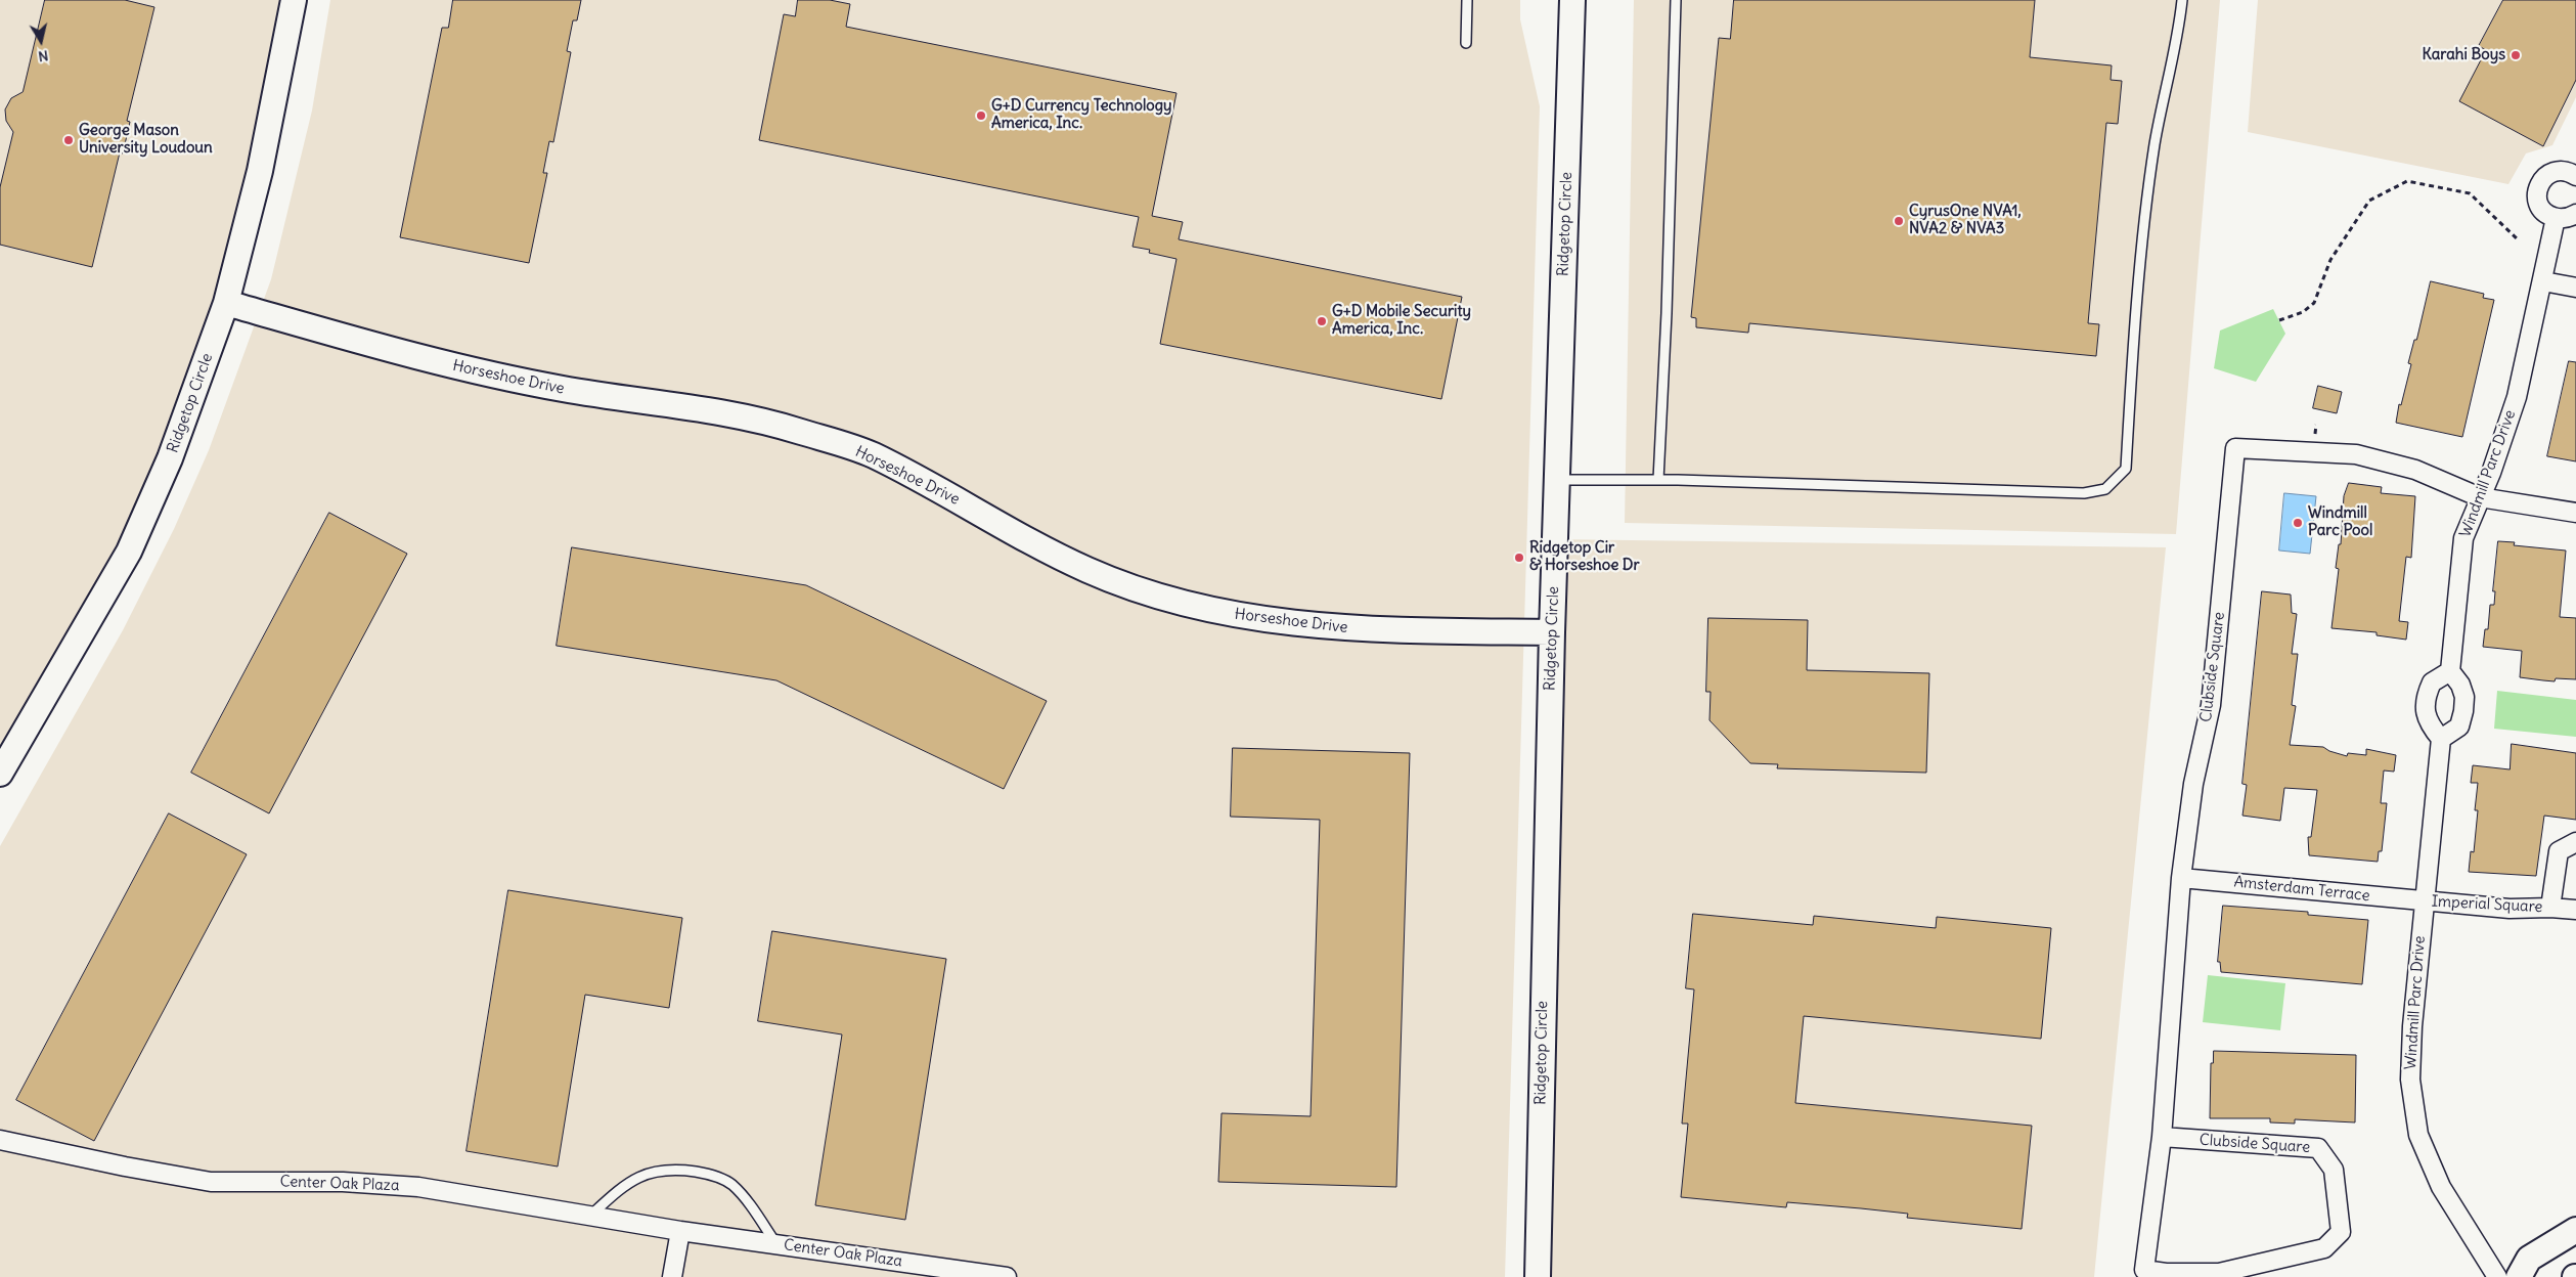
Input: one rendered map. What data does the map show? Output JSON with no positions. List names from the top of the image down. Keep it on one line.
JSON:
{"streets":{"street":["Ridgetop Circle","Horseshoe Drive","Windmill Parc Drive","Clubside Square","Amsterdam Terrace","Imperial Square","Center Oak Plaza"]},"crossings":[["Ridgetop Circle","Horseshoe Drive"],["Windmill Parc Drive","Clubside Square"],["Windmill Parc Drive","Amsterdam Terrace"],["Windmill Parc Drive","Imperial Square"],["Clubside Square","Amsterdam Terrace"],["Amsterdam Terrace","Imperial Square"]],"places":["Karahi Boys","G+D Currency Technology America, Inc.","George Mason University Loudoun","CyrusOne NVA1, NVA2 & NVA3","G+D Mobile Security America, Inc.","Windmill Parc Pool","Ridgetop Cir & Horseshoe Dr"],"north":"bottom"}
